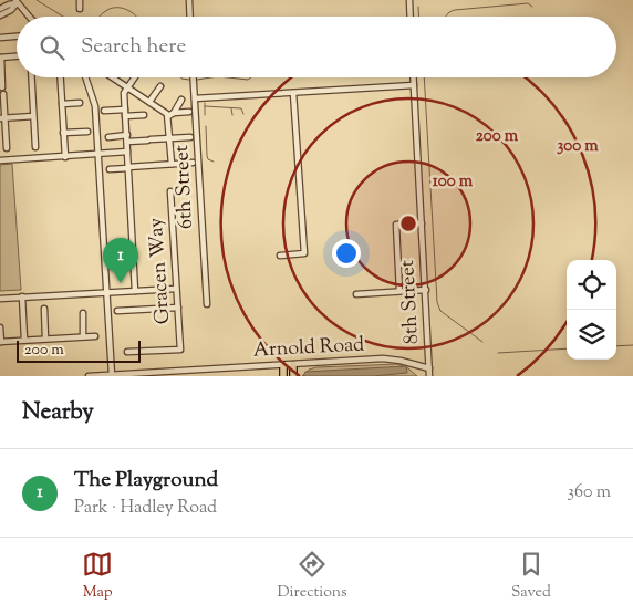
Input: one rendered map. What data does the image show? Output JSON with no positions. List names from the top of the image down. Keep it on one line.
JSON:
{"streets":{"street":["6th Street","Gracen Way","8th Street","Arnold Road"]},"crossings":[["8th Street","Arnold Road"]],"scale_bar":"200 m","page":{"search":"Search here","pins":"1","scale":"200 m","heading":"Nearby","list":[{"mark":"1","name":"The Playground","note":"Park · Hadley Road","value":"360 m"}],"nav":["Map","Directions","Saved"]},"rings":["200 m","300 m","100 m"]}
